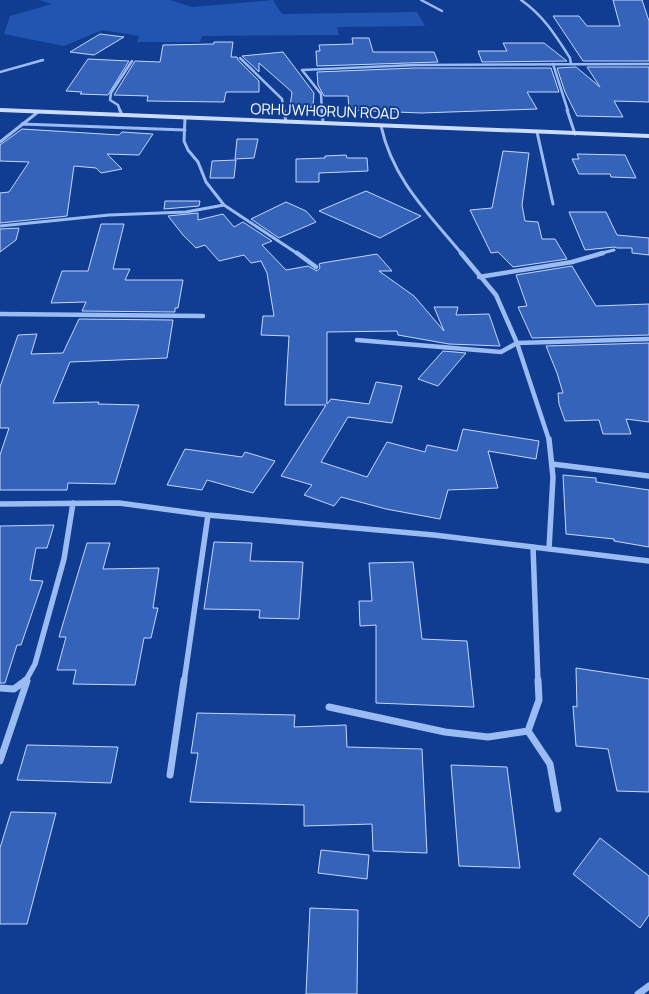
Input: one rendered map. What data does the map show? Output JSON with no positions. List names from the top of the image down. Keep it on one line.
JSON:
{"streets":{"street":["ORHUWHORUN ROAD"]}}
